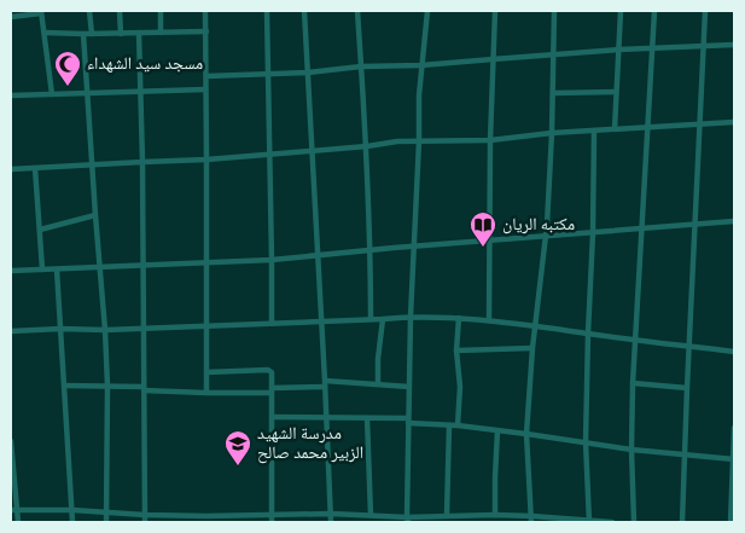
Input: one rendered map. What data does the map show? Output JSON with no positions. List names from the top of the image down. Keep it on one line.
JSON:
{"places":{"mosque":["مسجد سيد الشهداء"],"library":["مكتبه الريان"],"school or university":["مدرسة الشهيد الزبير محمد صالح"]}}
